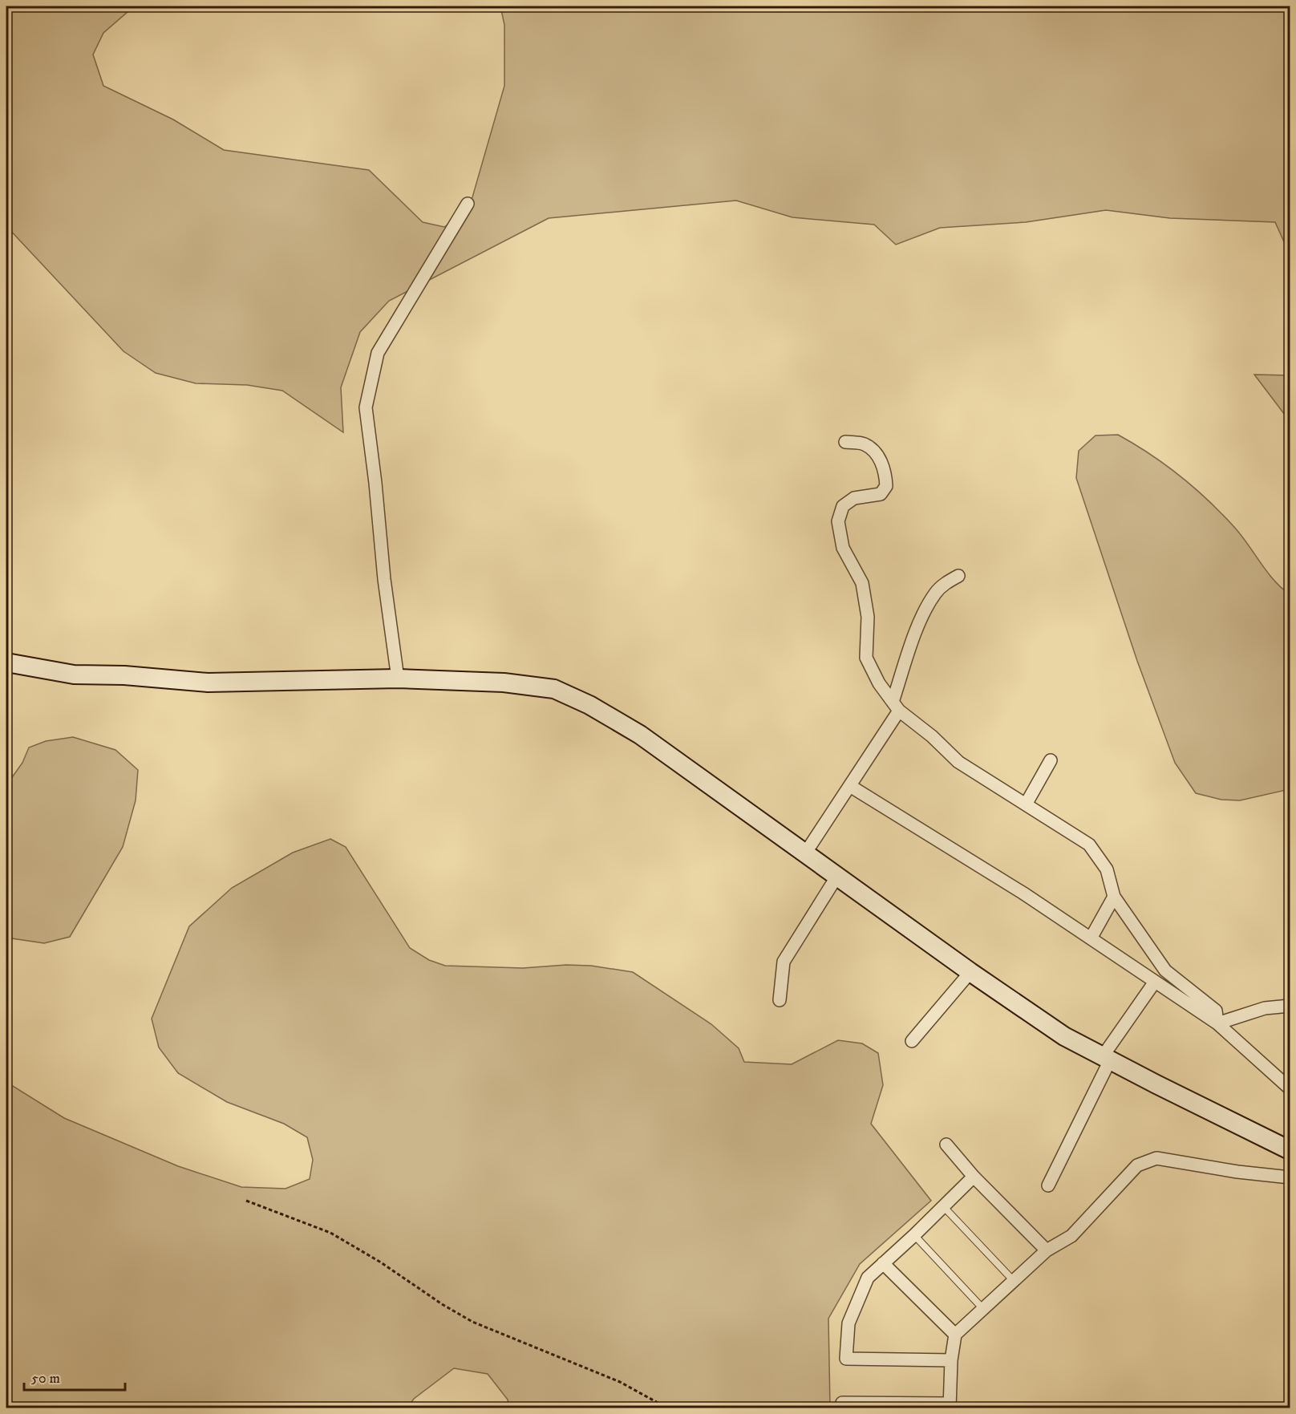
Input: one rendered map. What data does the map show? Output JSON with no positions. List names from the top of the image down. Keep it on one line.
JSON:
{"scale_bar":"50 m"}
